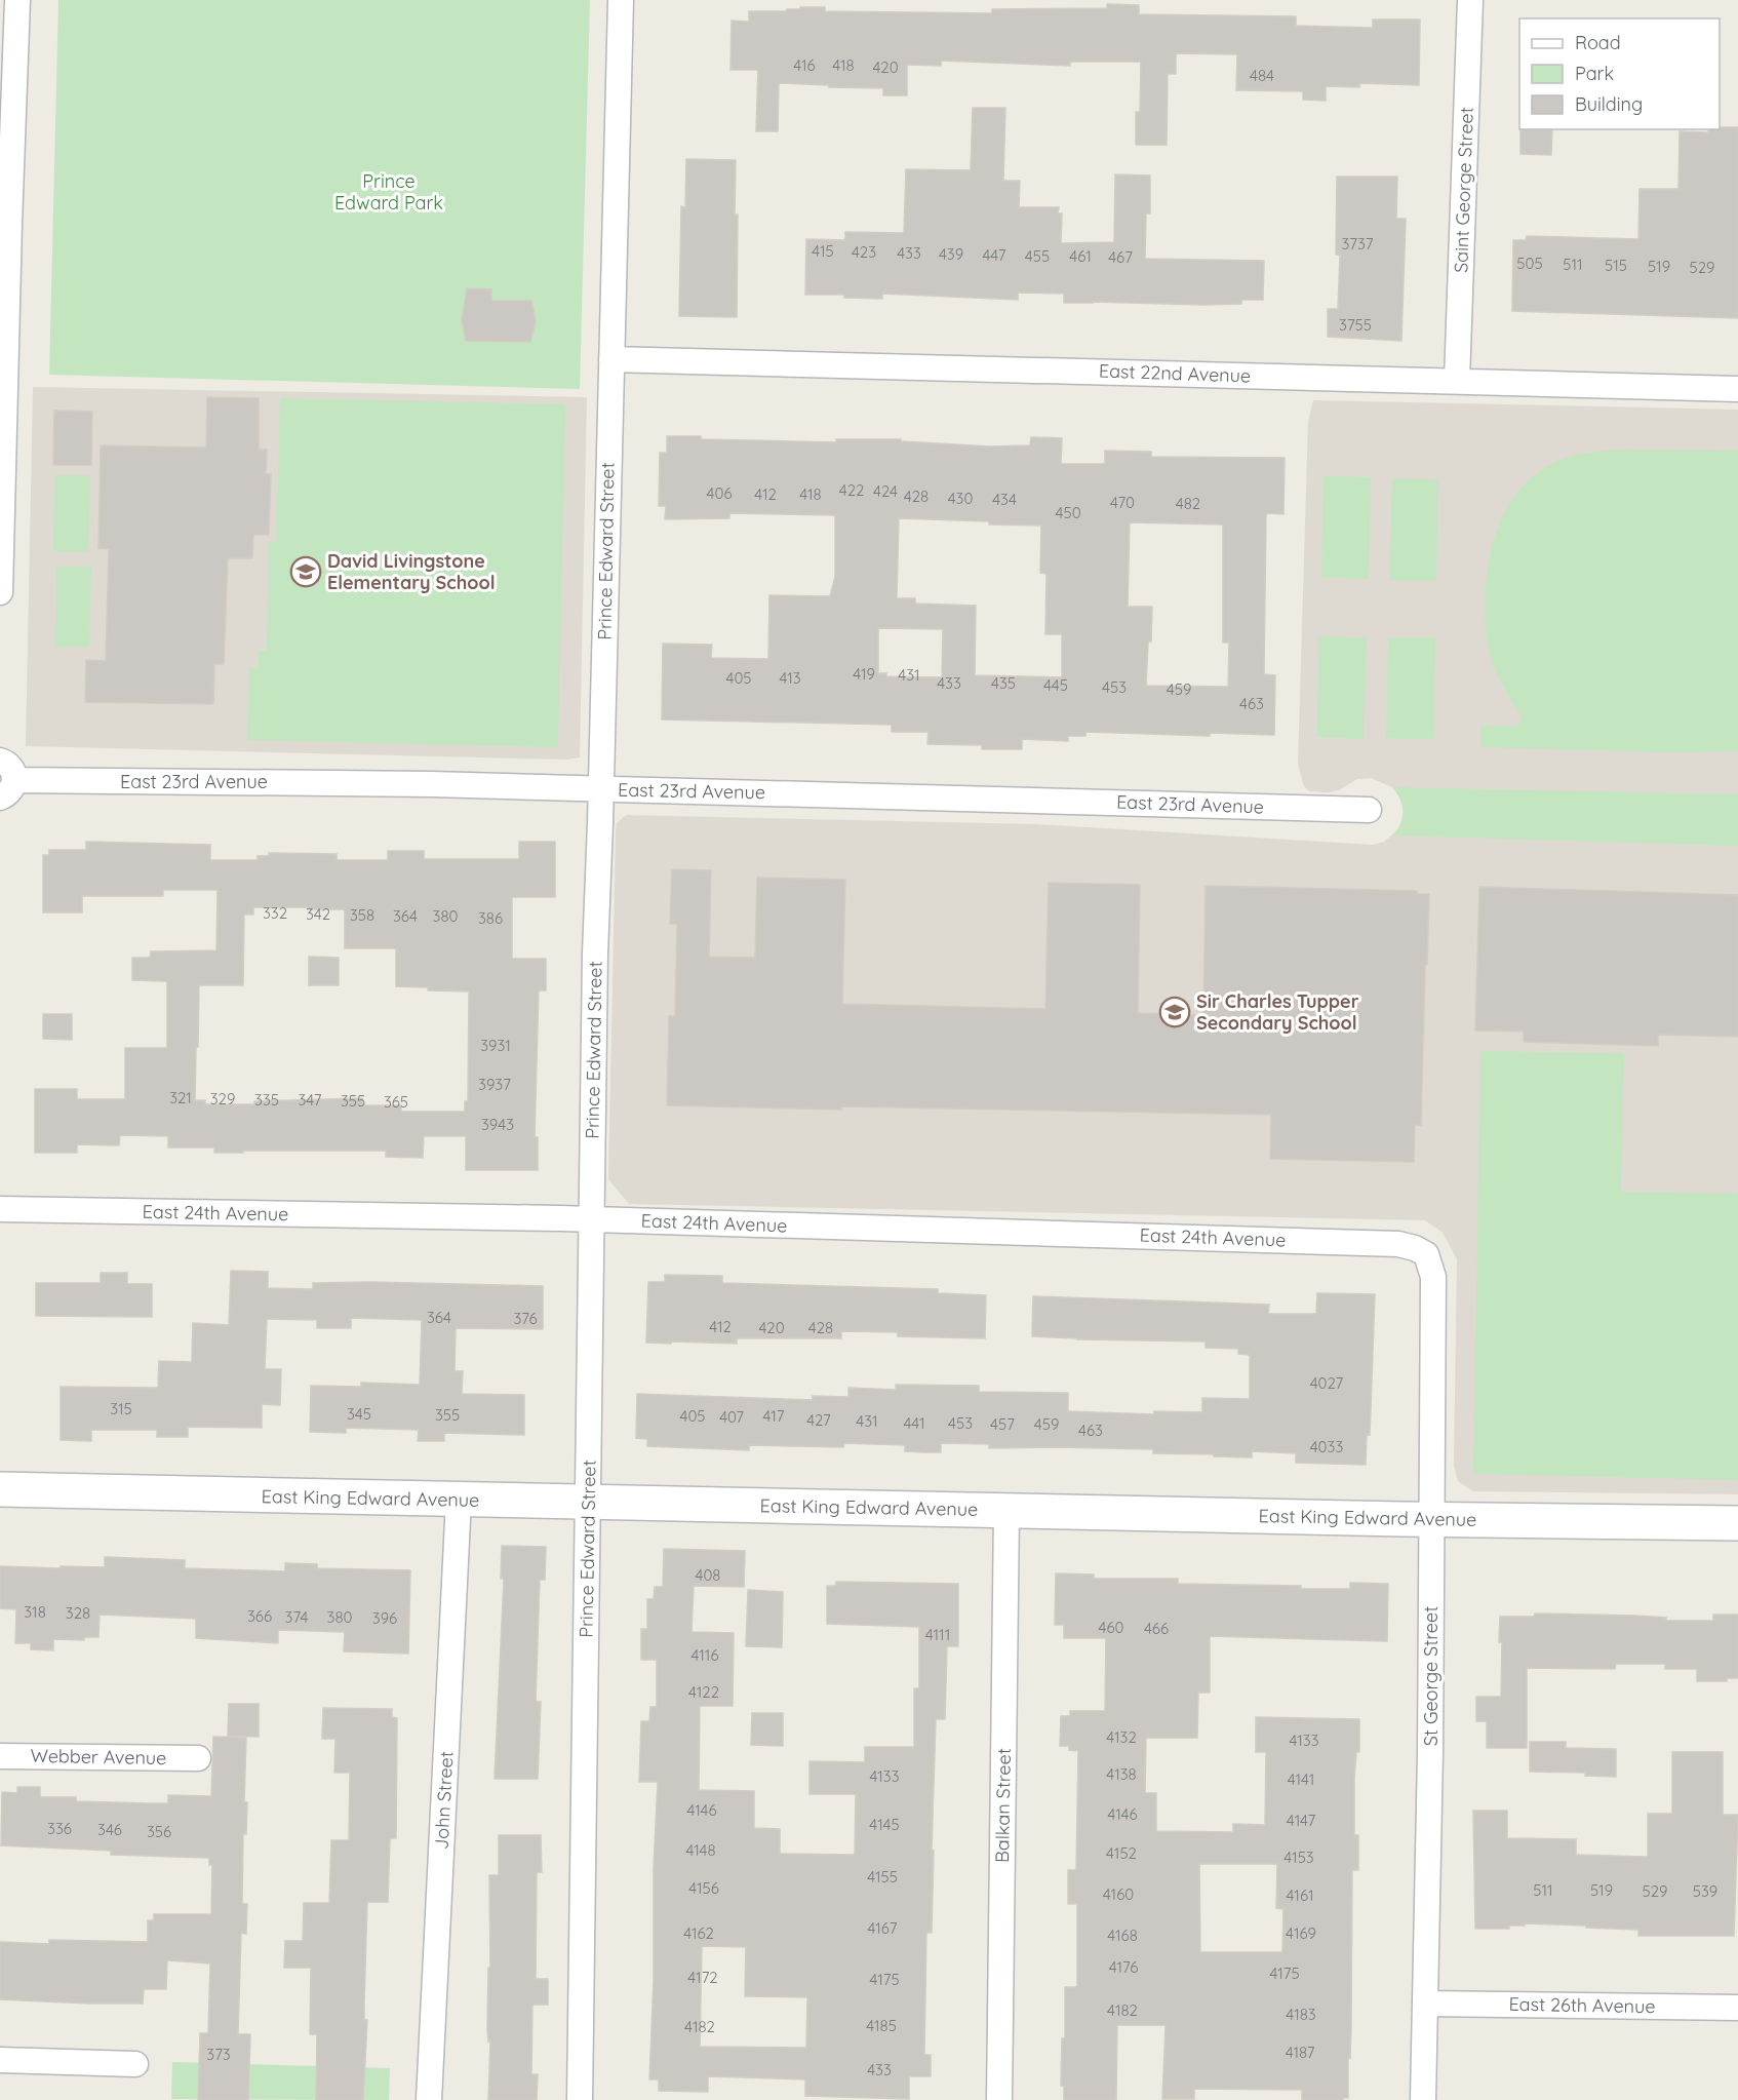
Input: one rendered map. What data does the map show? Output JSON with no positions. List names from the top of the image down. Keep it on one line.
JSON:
{"streets":{"main road":["East King Edward Avenue"],"street":["Saint George Street","East 22nd Avenue","Prince Edward Street","East 23rd Avenue","East 24th Avenue","St George Street","Webber Avenue","John Street","Balkan Street","East 26th Avenue"]},"crossings":[["Saint George Street","East 22nd Avenue"],["East 22nd Avenue","Prince Edward Street"],["Prince Edward Street","East 23rd Avenue"],["Prince Edward Street","East 24th Avenue"],["Prince Edward Street","East King Edward Avenue"],["East 24th Avenue","St George Street"],["East King Edward Avenue","St George Street"],["East King Edward Avenue","John Street"],["East King Edward Avenue","Balkan Street"],["St George Street","East 26th Avenue"]],"parks":["Prince Edward Park"],"places":{"school or university":["David Livingstone Elementary School","Sir Charles Tupper Secondary School"]},"house_numbers":["416","418","420","484","3737","415","423","433","439","447","455","461","467","505","511","515","519","529","3755","422","424","406","412","418","428","430","434","470","482","450","419","431","405","413","433","435","445","453","459","463","332","342","358","364","380","386","3931","3937","321","329","335","347","355","365","3943","364","376","412","420","428","4027","315","345","355","405","417","407","427","431","441","453","457","459","463","4033","408","318","328","366","374","380","396","460","466","4111","4116","4122","4132","4133","4138","4133","4141","4146","4146","4147","4145","336","346","356","4148","4152","4153","4155","4156","511","519","529","539","4160","4161","4167","4162","4169","4168","4176","4175","4172","4175","4182","4183","4185","4182","4187","373","433"],"legend":["Road","Park","Building"]}
